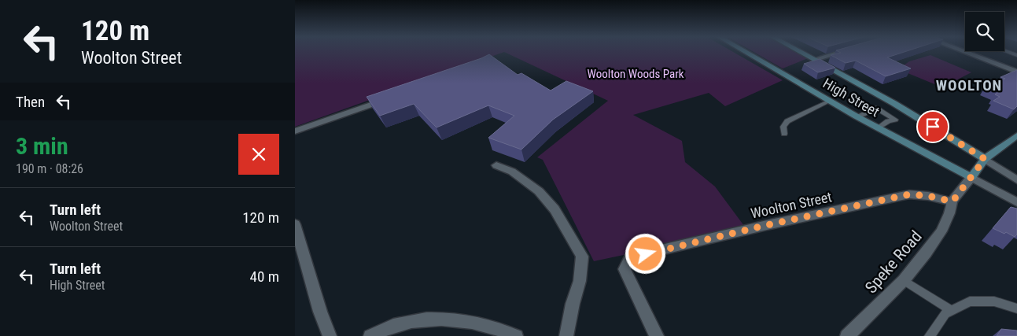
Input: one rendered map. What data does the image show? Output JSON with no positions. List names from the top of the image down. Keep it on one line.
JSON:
{"streets":{"main road":["High Street"],"street":["Woolton Street","Speke Road"]},"crossings":[["Woolton Street","Speke Road"]],"districts":["WOOLTON"],"parks":["Woolton Woods Park"],"page":{"turn":["120 m","Woolton Street"],"then":"Then","heading":["3 min","190 m · 08:26"],"list":[{"name":"Turn left","note":"Woolton Street","value":"120 m"},{"name":"Turn left","note":"High Street","value":"40 m"}]}}
